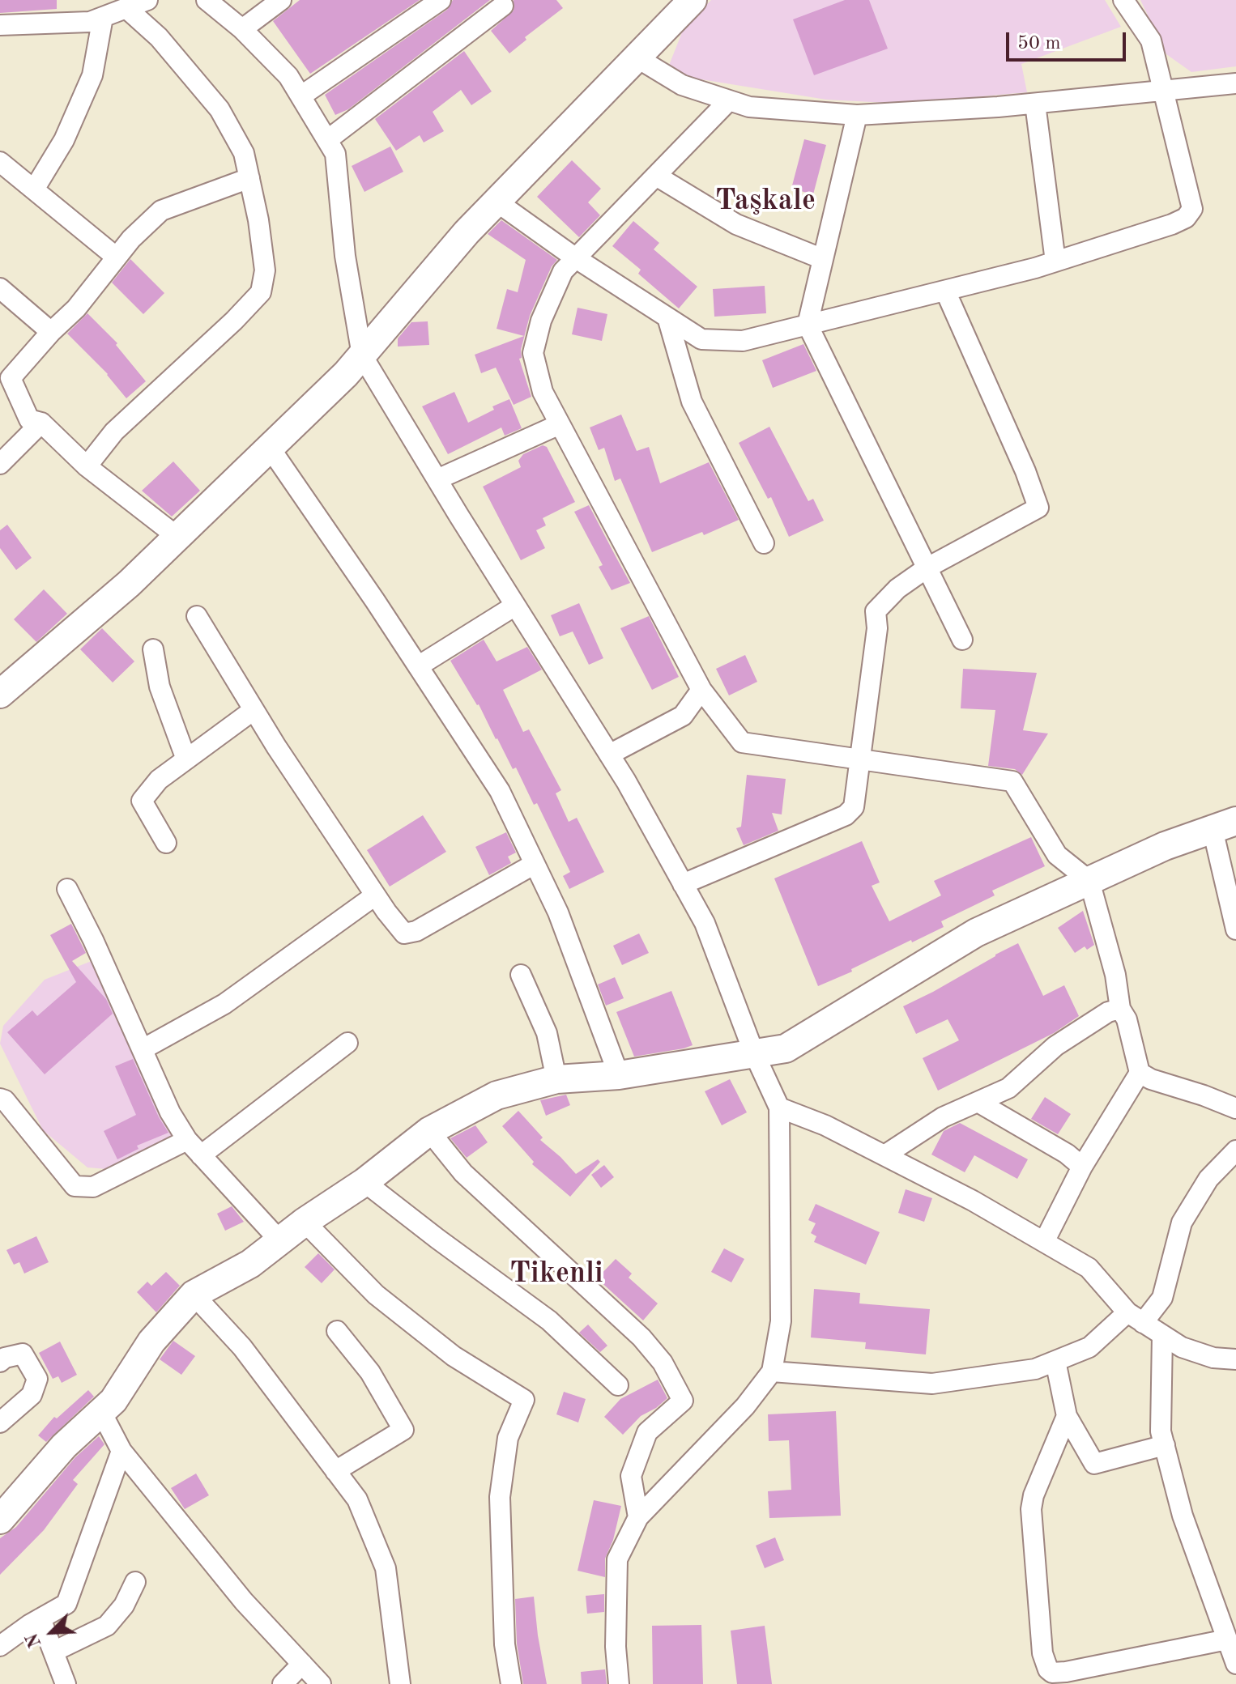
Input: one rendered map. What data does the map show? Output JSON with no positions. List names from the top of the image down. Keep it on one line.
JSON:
{"districts":["Taşkale","Tikenli"],"scale_bar":"50 m","north":"bottom left"}
